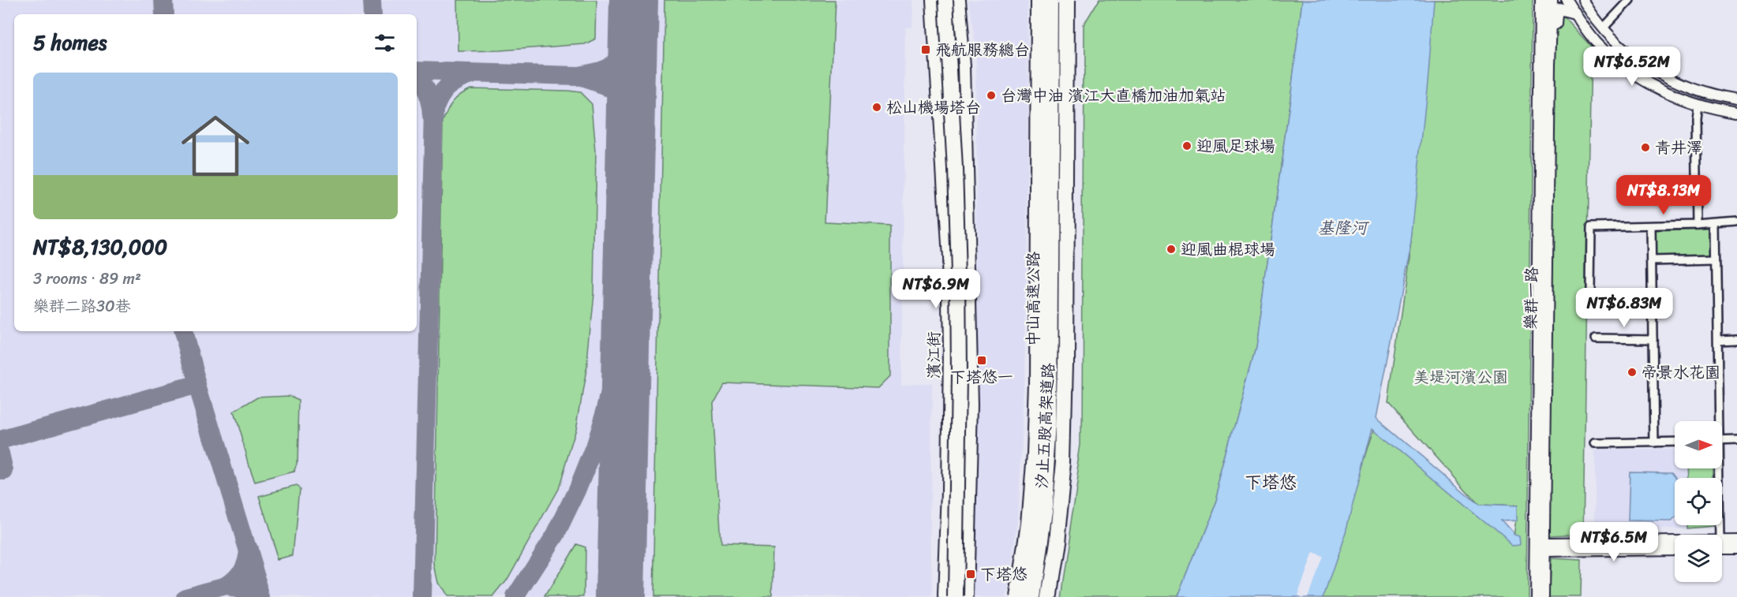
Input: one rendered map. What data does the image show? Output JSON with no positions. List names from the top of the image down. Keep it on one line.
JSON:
{"streets":{"highway":["中山高速公路","汐止五股高架道路"],"main road":["樂群一路","濱江街"]},"districts":["下塔悠"],"water":["基隆河"],"parks":["美堤河濱公園"],"places":{"transit":["飛航服務總台","下塔悠一","下塔悠"],"other":["台灣中油 濱江大直橋加油加氣站","松山機場塔台","迎風足球場","青井澤","迎風曲棍球場","帝景水花園"]},"north":"right","page":{"heading":"5 homes","price":["NT$6.52M","NT$8.13M","NT$6.9M","NT$6.83M","NT$6.5M"],"list":[{"name":"NT$8,130,000","note":"3 rooms · 89 m² · 樂群二路30巷"}]}}
